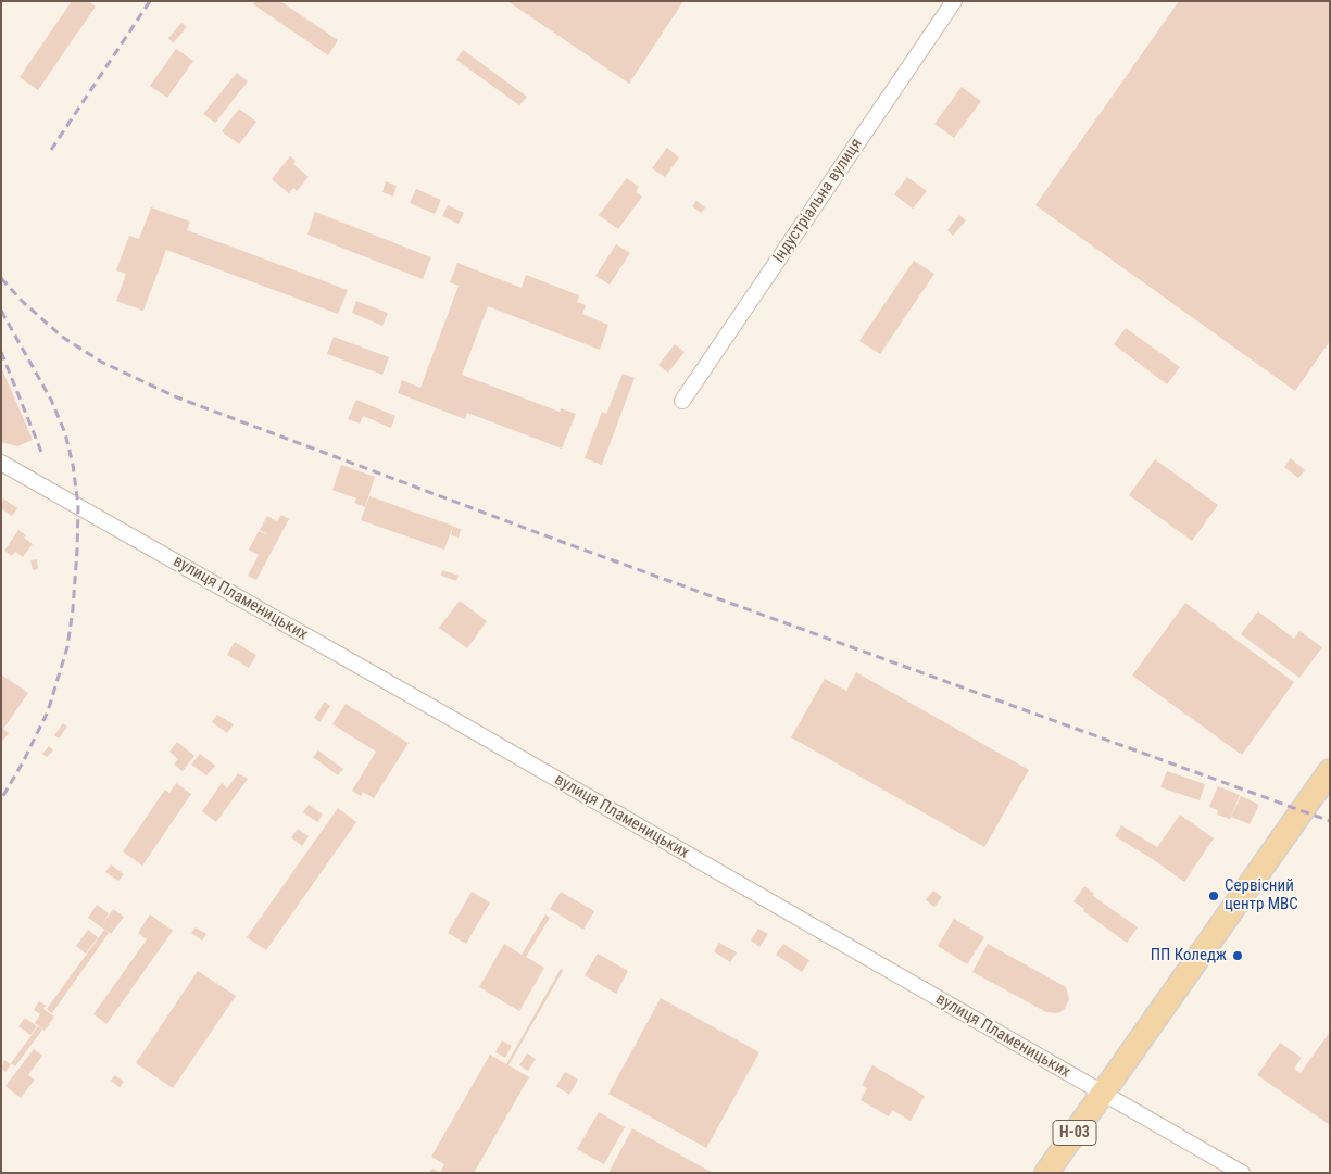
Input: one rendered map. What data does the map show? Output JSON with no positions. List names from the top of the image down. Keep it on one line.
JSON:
{"streets":{"main road":["Н-03"],"street":["Індустріальна вулиця","вулиця Пламеницьких"]},"crossings":[["вулиця Пламеницьких","Н-03"]],"places":["Сервісний центр МВС","ПП Коледж"]}
